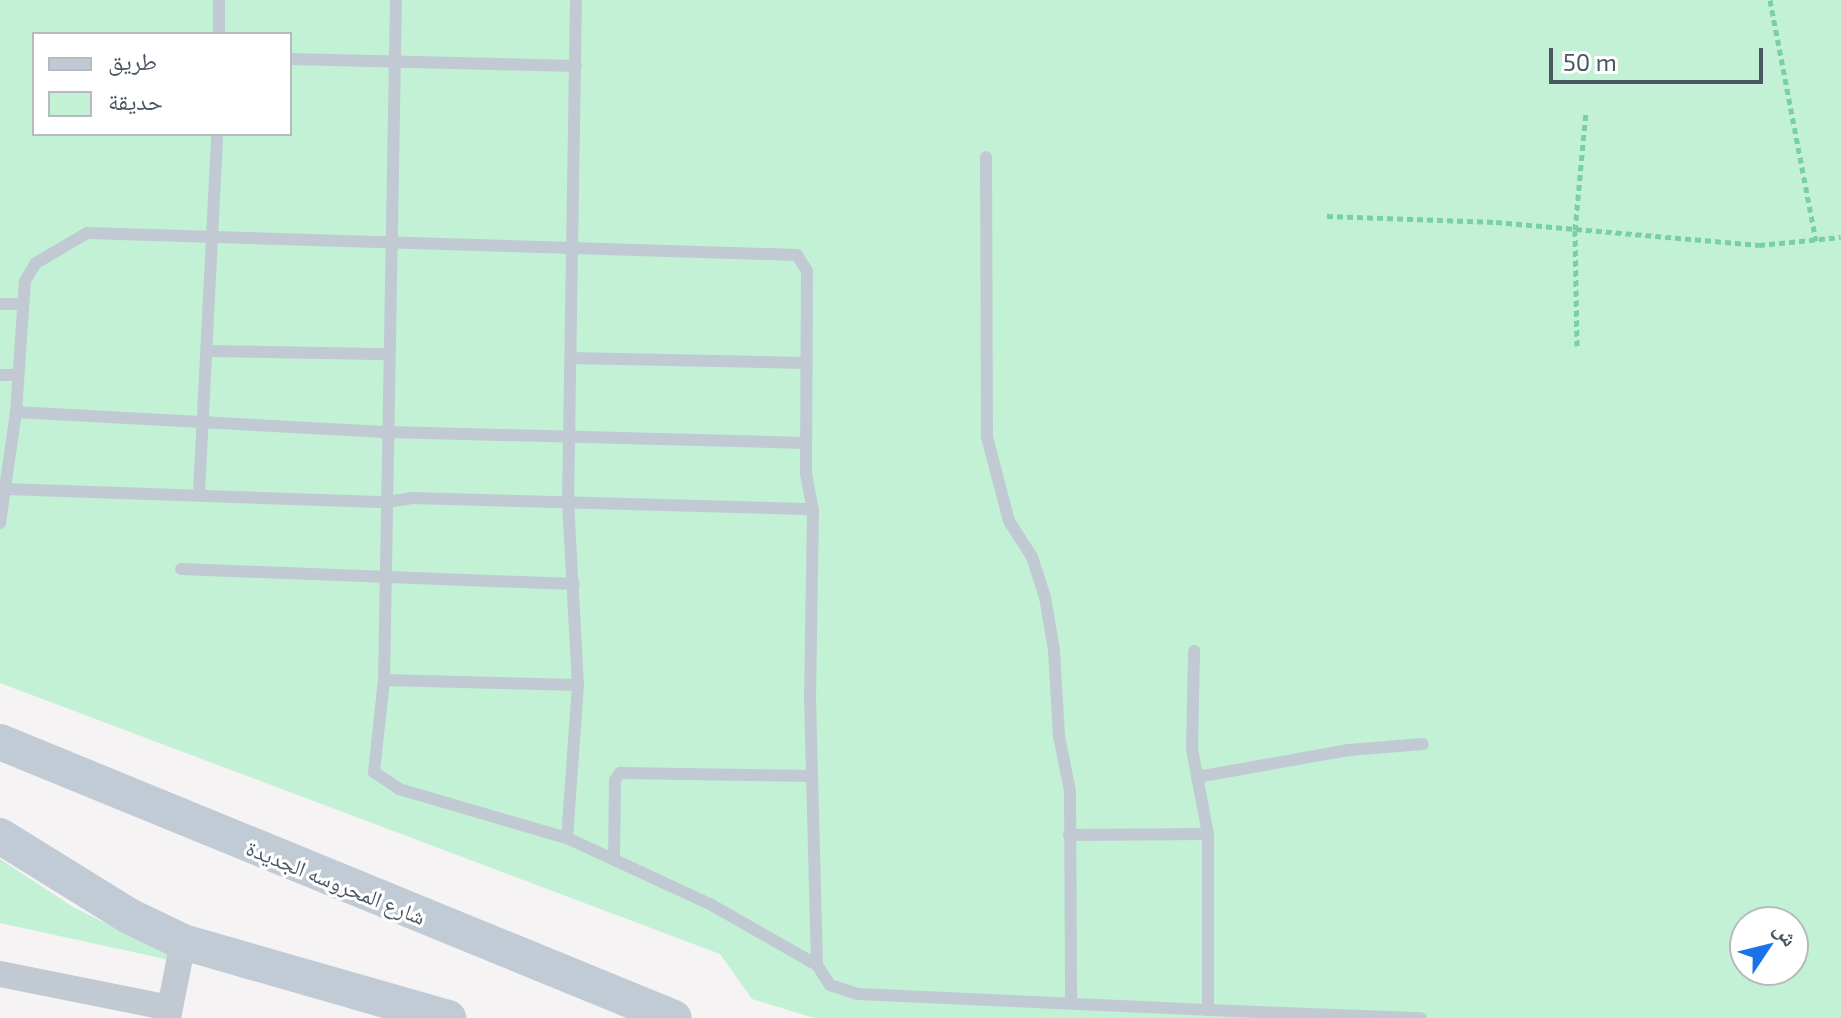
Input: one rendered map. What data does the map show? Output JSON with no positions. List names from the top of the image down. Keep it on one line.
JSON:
{"streets":{"main road":["شارع المحروسه الجديدة"]},"legend":["طريق","حديقة"],"scale_bar":"50 m","north":"top right"}
